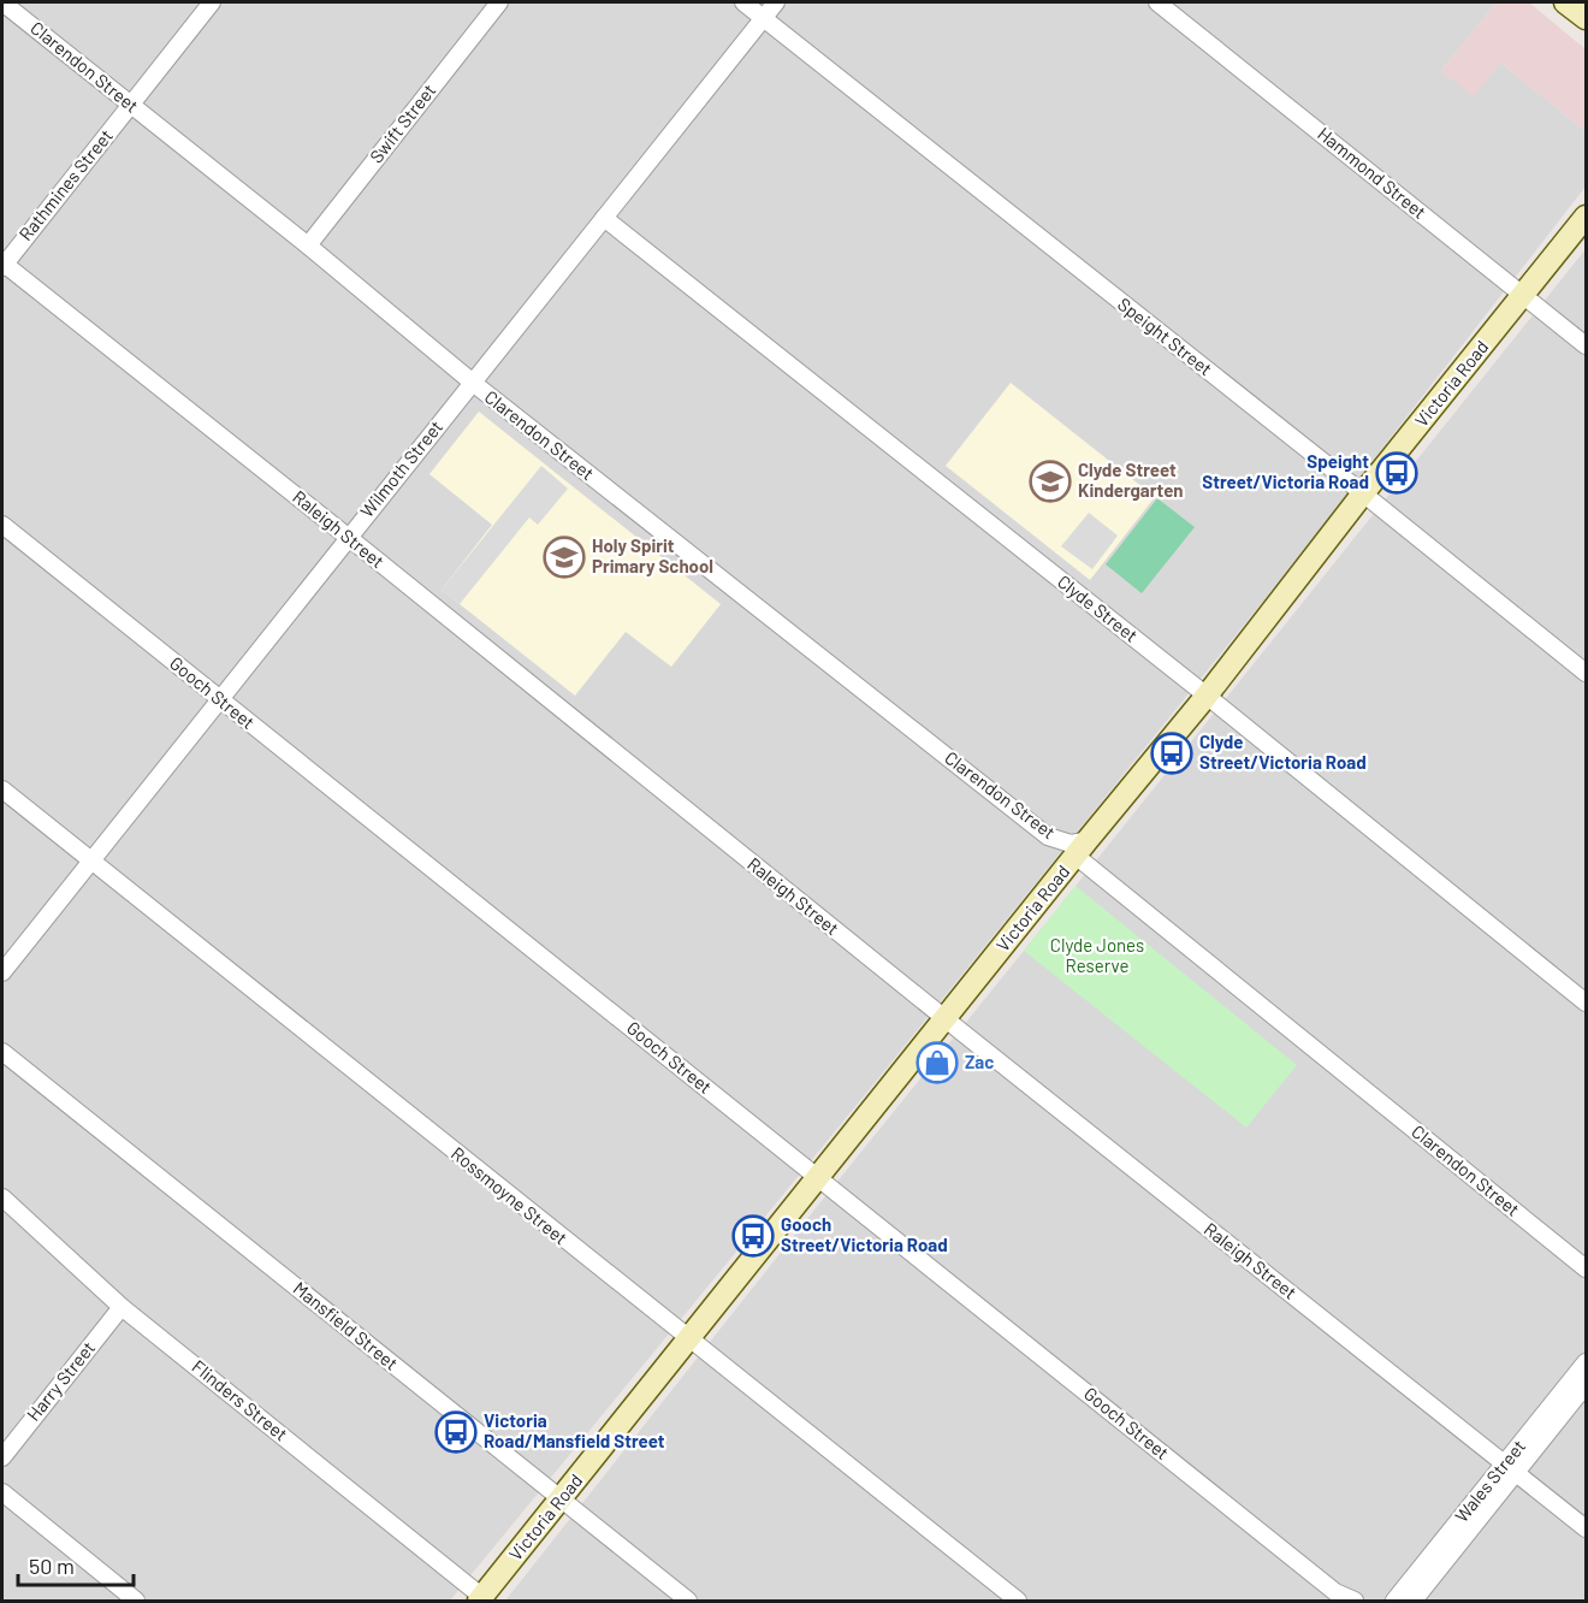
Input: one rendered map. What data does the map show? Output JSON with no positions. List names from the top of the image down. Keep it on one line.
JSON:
{"streets":{"street":["Clarendon Street","Swift Street","Hammond Street","Rathmines Street","Speight Street","Victoria Road","Wilmoth Street","Raleigh Street","Clyde Street","Gooch Street","Rossmoyne Street","Mansfield Street","Harry Street","Flinders Street","Wales Street"]},"crossings":[["Clarendon Street","Swift Street"],["Clarendon Street","Rathmines Street"],["Clarendon Street","Victoria Road"],["Clarendon Street","Wilmoth Street"],["Hammond Street","Victoria Road"],["Rathmines Street","Raleigh Street"],["Speight Street","Victoria Road"],["Speight Street","Wilmoth Street"],["Victoria Road","Raleigh Street"],["Victoria Road","Clyde Street"],["Victoria Road","Gooch Street"],["Victoria Road","Rossmoyne Street"],["Victoria Road","Mansfield Street"],["Victoria Road","Flinders Street"],["Wilmoth Street","Raleigh Street"],["Wilmoth Street","Clyde Street"],["Wilmoth Street","Gooch Street"],["Wilmoth Street","Rossmoyne Street"],["Raleigh Street","Wales Street"],["Harry Street","Flinders Street"]],"parks":["Clyde Jones Reserve"],"places":{"bus stop":["Speight Street/Victoria Road","Clyde Street/Victoria Road","Gooch Street/Victoria Road","Victoria Road/Mansfield Street"],"school or university":["Clyde Street Kindergarten","Holy Spirit Primary School"],"shop":["Zac"]},"scale_bar":"50 m"}
